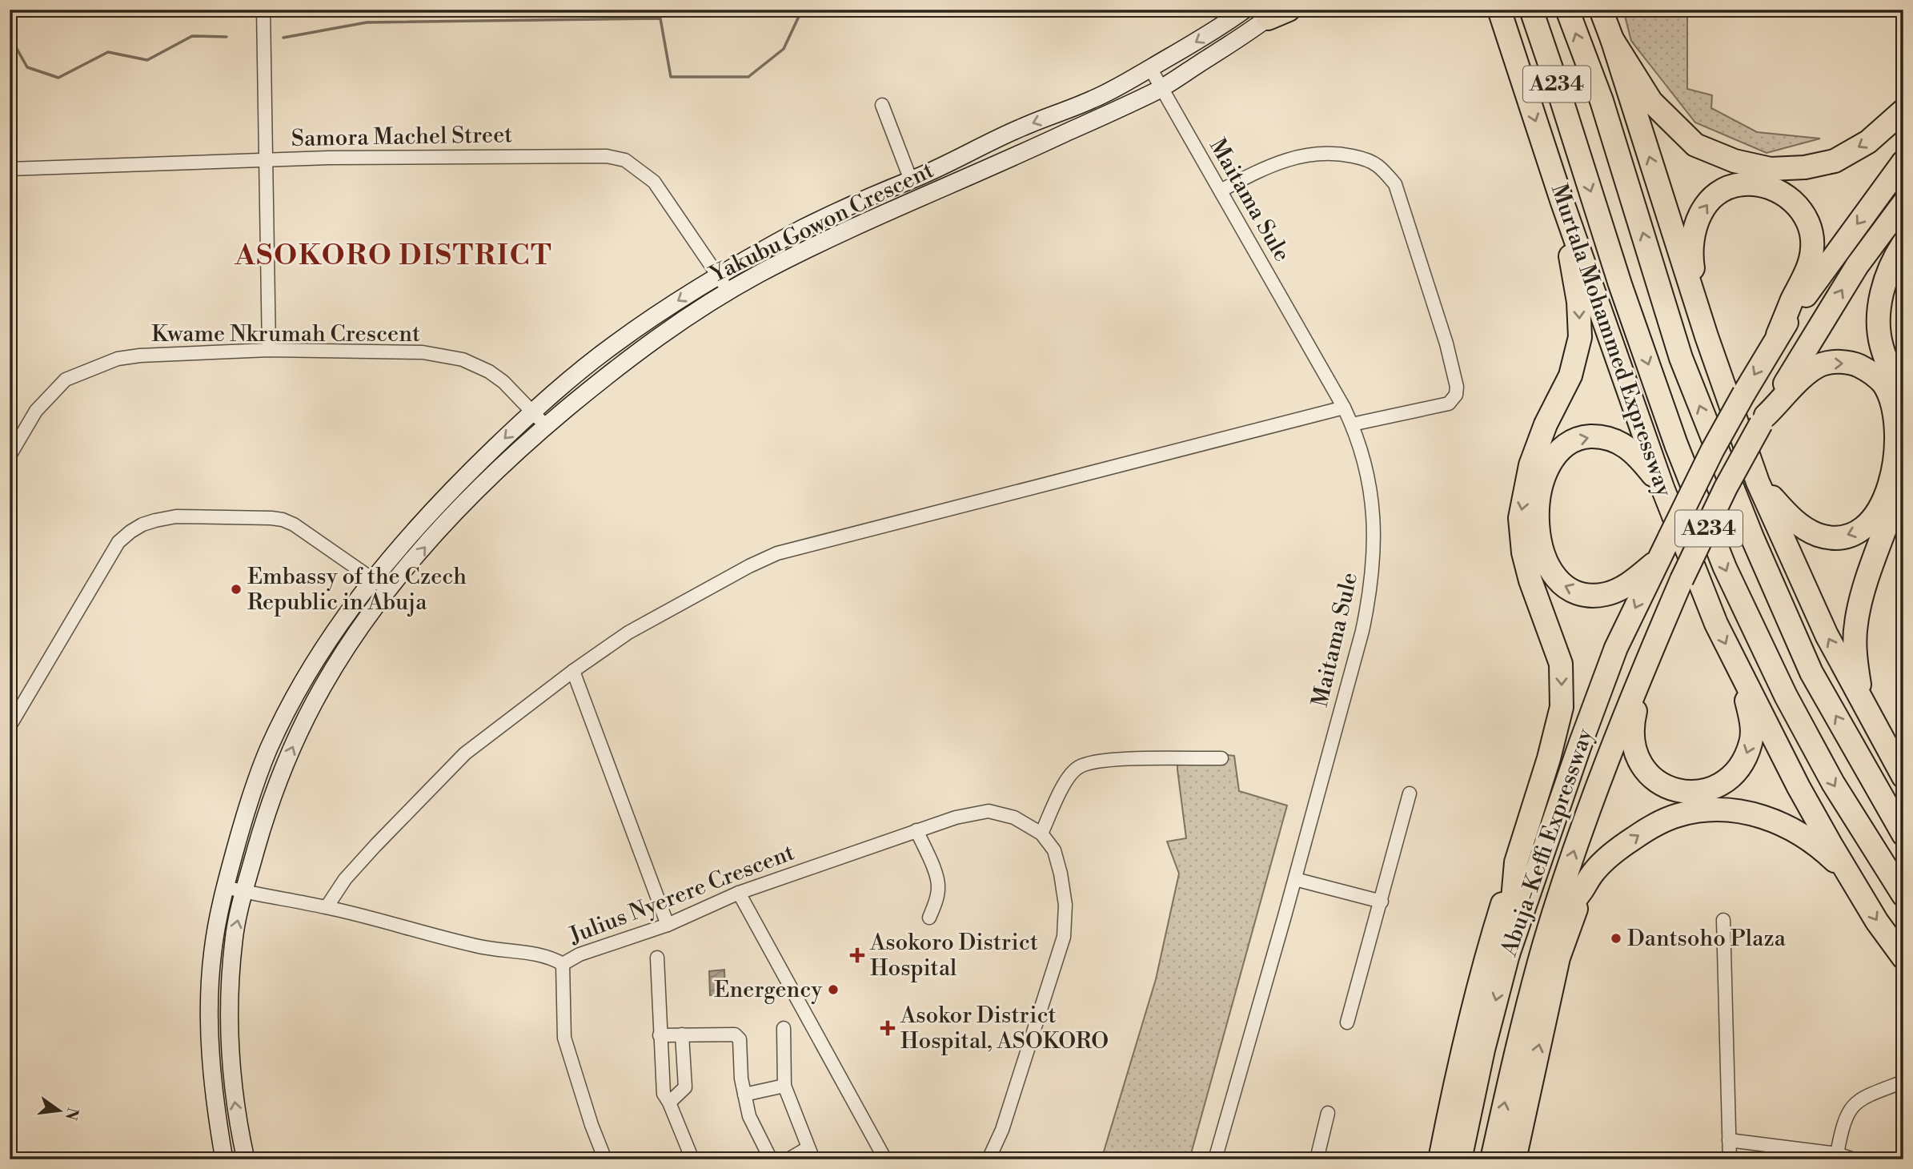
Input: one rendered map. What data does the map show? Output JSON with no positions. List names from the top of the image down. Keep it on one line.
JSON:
{"streets":{"highway":["A234","Murtala Mohammed Expressway","Abuja-Keffi Expressway"],"main road":["Yakubu Gowon Crescent"],"street":["Samora Machel Street","Maitama Sule","Kwame Nkrumah Crescent","Julius Nyerere Crescent"]},"crossings":[["A234","Abuja-Keffi Expressway"],["Samora Machel Street","Yakubu Gowon Crescent"],["Maitama Sule","Yakubu Gowon Crescent"],["Yakubu Gowon Crescent","Kwame Nkrumah Crescent"],["Yakubu Gowon Crescent","Julius Nyerere Crescent"]],"districts":["ASOKORO DISTRICT"],"places":{"other":["Embassy of the Czech Republic in Abuja","Dantsoho Plaza","Energency"],"health":["Asokoro District Hospital","Asokor District Hospital, ASOKORO"]},"north":"right"}
